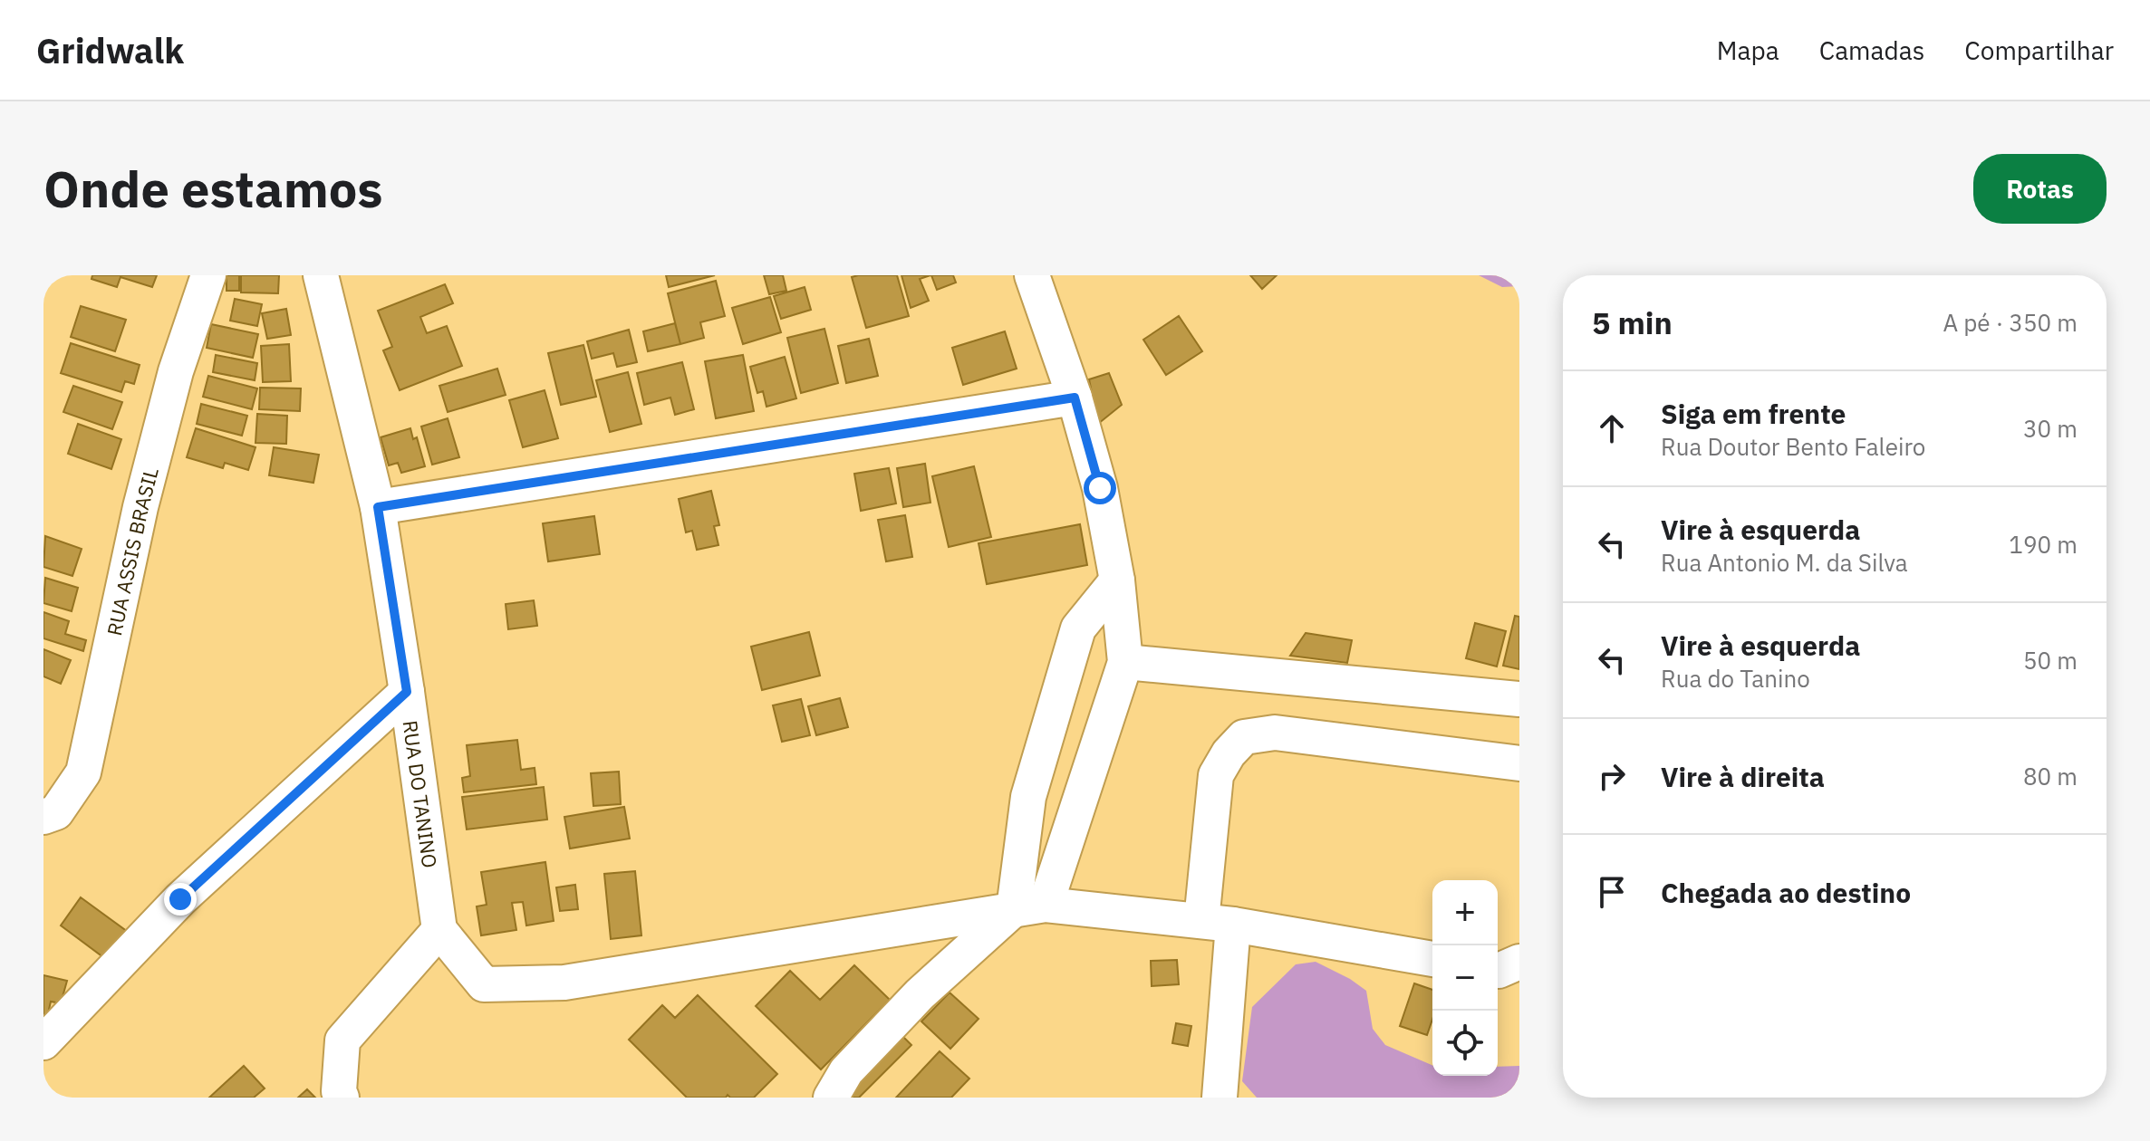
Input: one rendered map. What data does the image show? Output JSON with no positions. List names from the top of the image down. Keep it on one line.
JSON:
{"streets":{"street":["RUA ASSIS BRASIL","RUA DO TANINO"]},"page":{"header":"Gridwalk","nav":["Mapa","Camadas","Compartilhar"],"buttons":"Rotas","title":"Onde estamos","heading":["5 min","A pé · 350 m"],"list":[["Siga em frente","Rua Doutor Bento Faleiro","30 m"],["Vire à esquerda","Rua Antonio M. da Silva","190 m"],["Vire à esquerda","Rua do Tanino","50 m"],["Vire à direita","80 m"],"Chegada ao destino"],"map_buttons":["+","−"]}}
